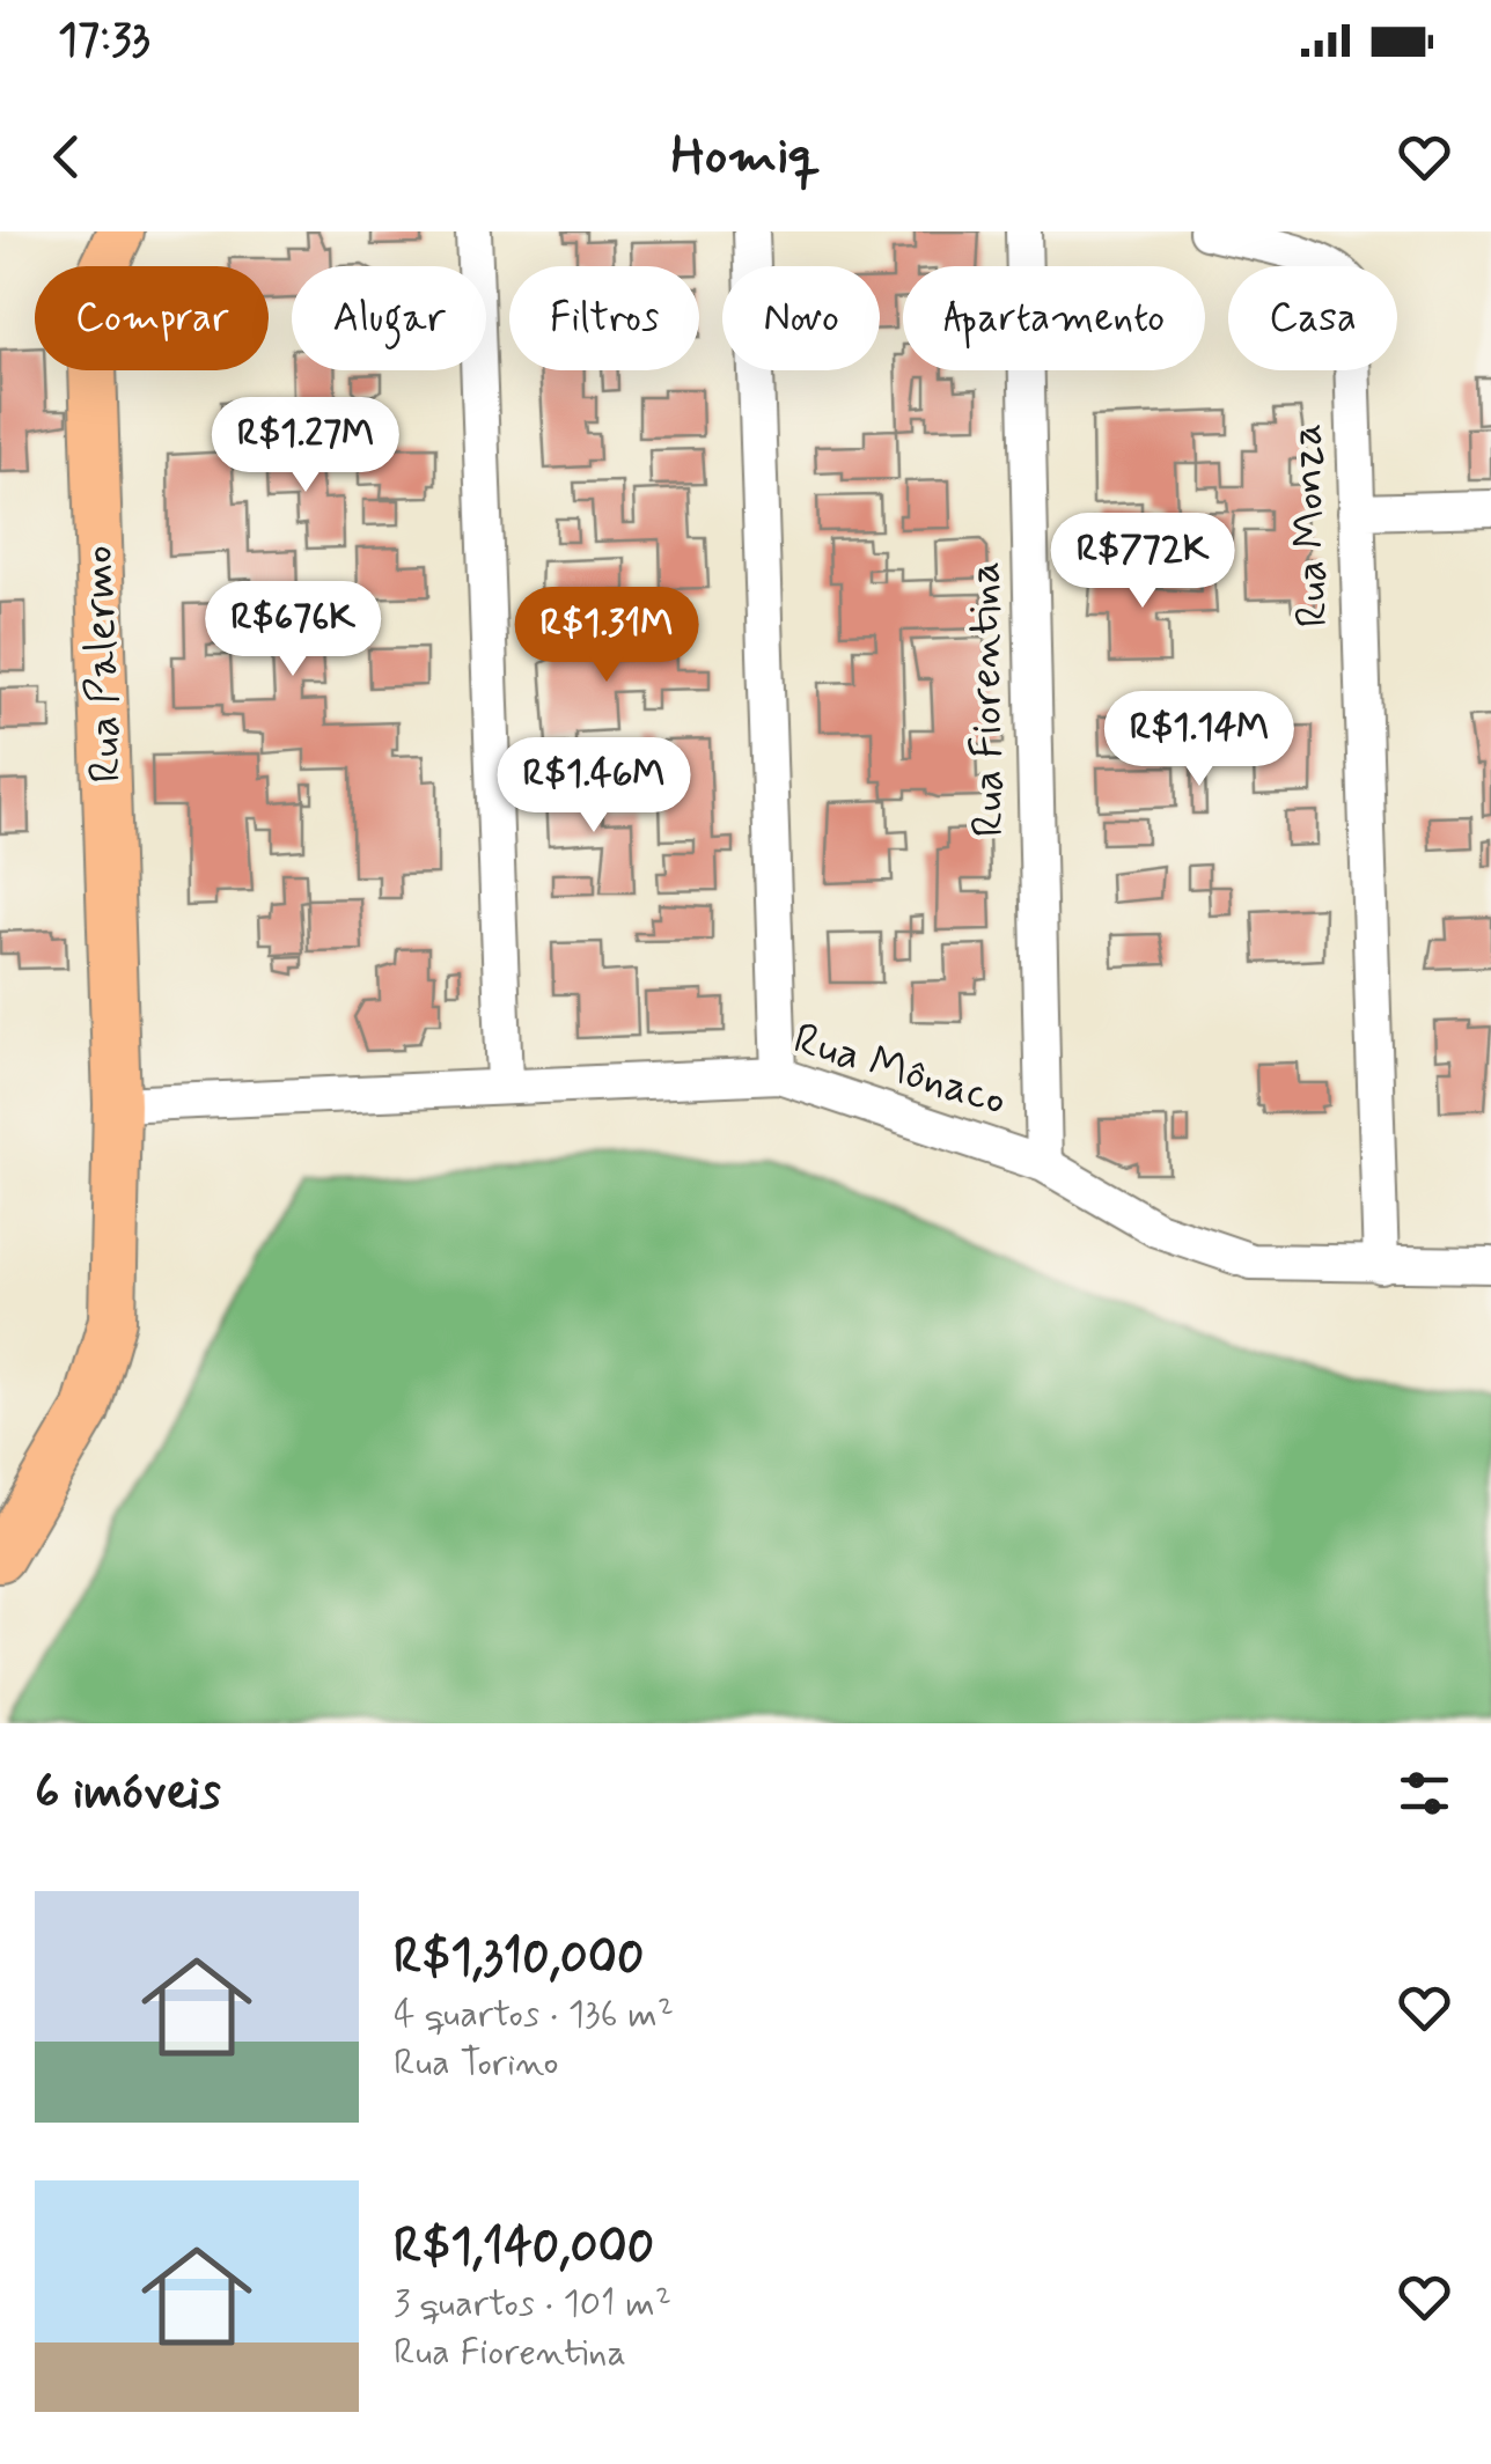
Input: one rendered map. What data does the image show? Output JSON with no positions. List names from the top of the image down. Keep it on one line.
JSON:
{"streets":{"main road":["Rua Palermo"],"street":["Rua Monza","Rua Fiorentina","Rua Mônaco"]},"crossings":[["Rua Monza","Rua Mônaco"],["Rua Palermo","Rua Mônaco"],["Rua Fiorentina","Rua Mônaco"]],"page":{"status":"17:33","header":"Homiq","chip":["Comprar","Alugar","Filtros","Novo","Apartamento","Casa"],"price":["R$1.27M","R$772K","R$676K","R$1.31M","R$1.14M","R$1.46M"],"heading":"6 imóveis","list":[{"name":"R$1,310,000","note":"4 quartos · 136 m² · Rua Torino"},{"name":"R$1,140,000","note":"3 quartos · 101 m² · Rua Fiorentina"}]}}
